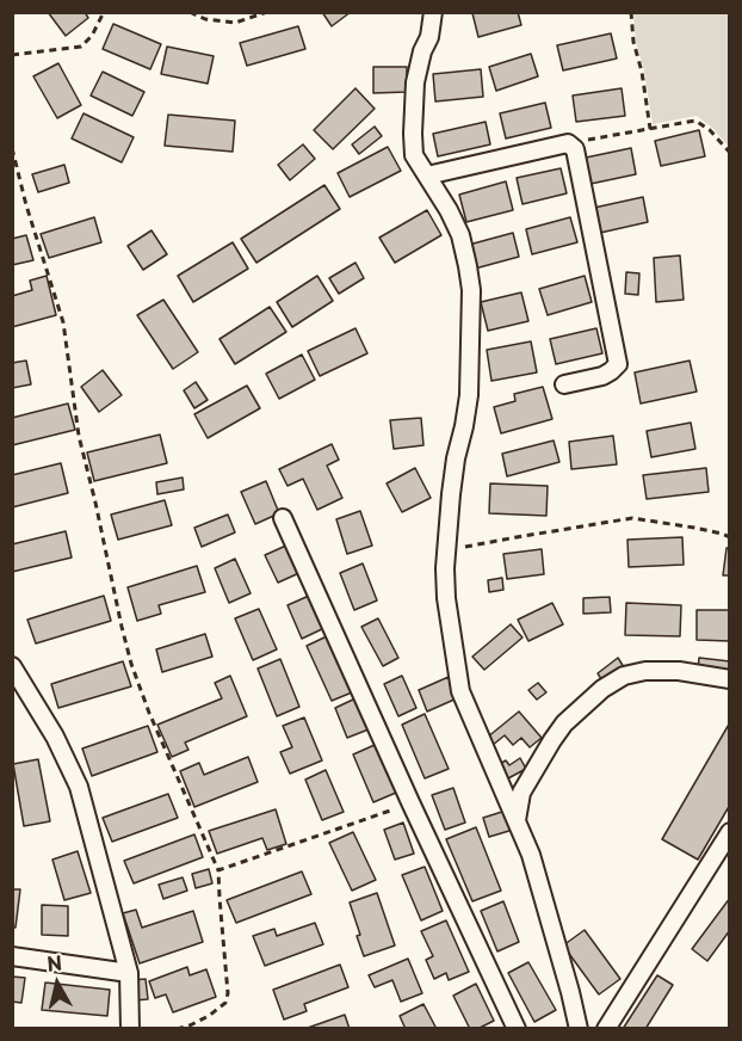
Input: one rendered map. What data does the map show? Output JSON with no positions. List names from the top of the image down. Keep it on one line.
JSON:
{"north":"top"}
